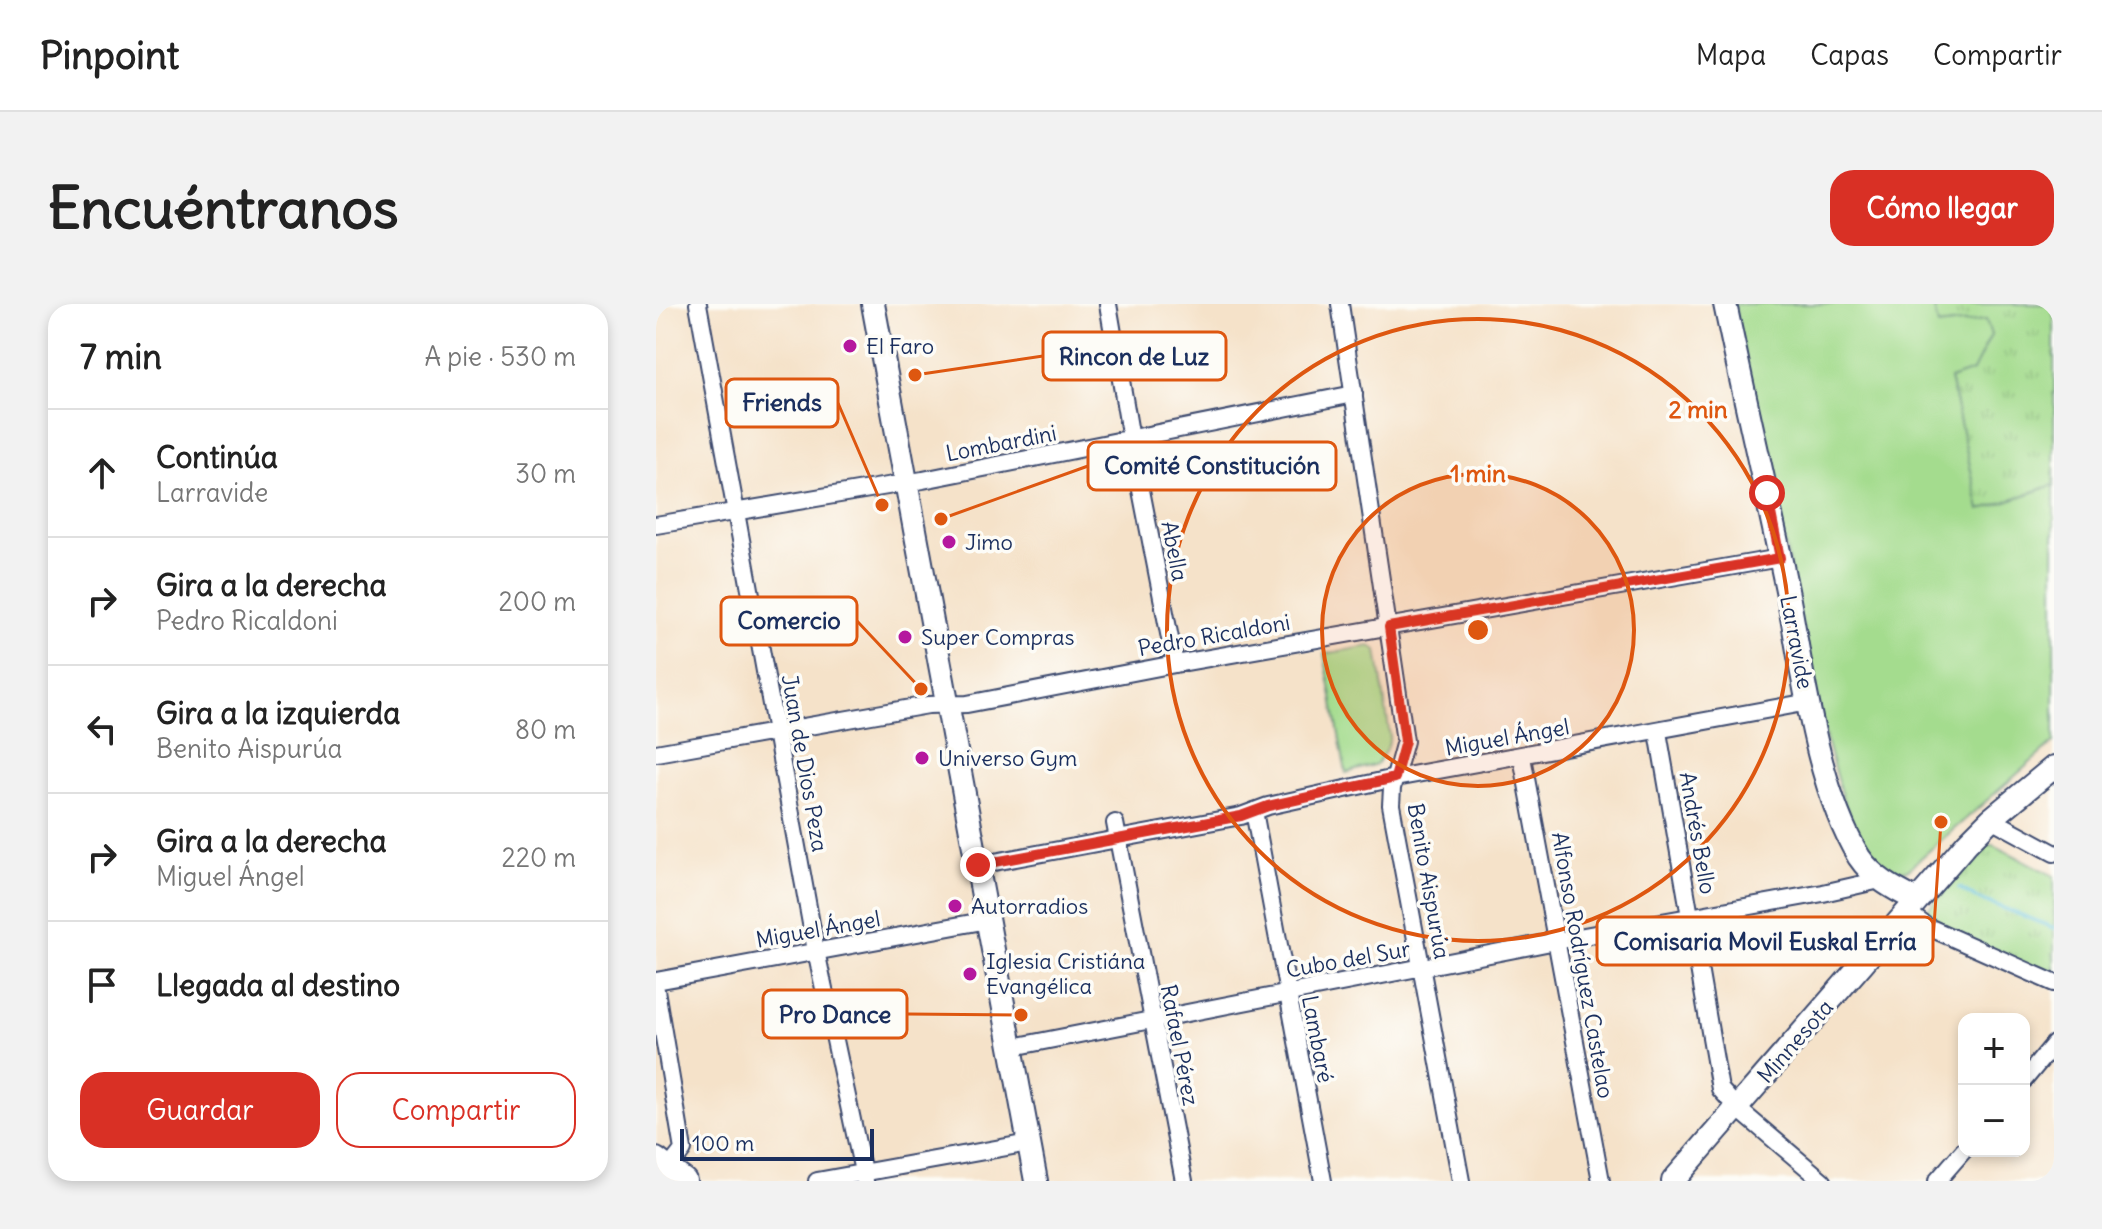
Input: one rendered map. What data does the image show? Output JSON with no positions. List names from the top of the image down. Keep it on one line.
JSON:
{"streets":{"street":["Lombardini","Abella","Pedro Ricaldoni","Larravide","Miguel Ángel","Juan de Dios Peza","Andrés Bello","Benito Aispurúa","Cubo del Sur","Alfonso Rodríguez Castelao","Lambaré","Minnesota","Rafael Pérez"]},"crossings":[["Lombardini","Abella"],["Lombardini","Juan de Dios Peza"],["Lombardini","Benito Aispurúa"],["Abella","Pedro Ricaldoni"],["Pedro Ricaldoni","Larravide"],["Pedro Ricaldoni","Juan de Dios Peza"],["Pedro Ricaldoni","Benito Aispurúa"],["Larravide","Miguel Ángel"],["Larravide","Cubo del Sur"],["Larravide","Minnesota"],["Miguel Ángel","Juan de Dios Peza"],["Miguel Ángel","Andrés Bello"],["Miguel Ángel","Benito Aispurúa"],["Miguel Ángel","Alfonso Rodríguez Castelao"],["Miguel Ángel","Lambaré"],["Miguel Ángel","Rafael Pérez"],["Andrés Bello","Cubo del Sur"],["Andrés Bello","Minnesota"],["Benito Aispurúa","Cubo del Sur"],["Cubo del Sur","Alfonso Rodríguez Castelao"],["Cubo del Sur","Lambaré"],["Cubo del Sur","Rafael Pérez"]],"places":["El Faro","Rincon de Luz","Friends","Comité Constitución","Jimo","Super Compras","Comercio","Universo Gym","Comisaria Movil Euskal Erría","Autorradios","Iglesia Cristiána Evangélica","Pro Dance"],"scale_bar":"100 m","page":{"header":"Pinpoint","nav":["Mapa","Capas","Compartir"],"buttons":["Cómo llegar",["Guardar","Compartir"]],"title":"Encuéntranos","heading":["7 min","A pie · 530 m"],"list":[["Continúa","Larravide","30 m"],["Gira a la derecha","Pedro Ricaldoni","200 m"],["Gira a la izquierda","Benito Aispurúa","80 m"],["Gira a la derecha","Miguel Ángel","220 m"],"Llegada al destino"],"map_buttons":["+","−"],"scale":"100 m"},"rings":["2 min","1 min"]}
